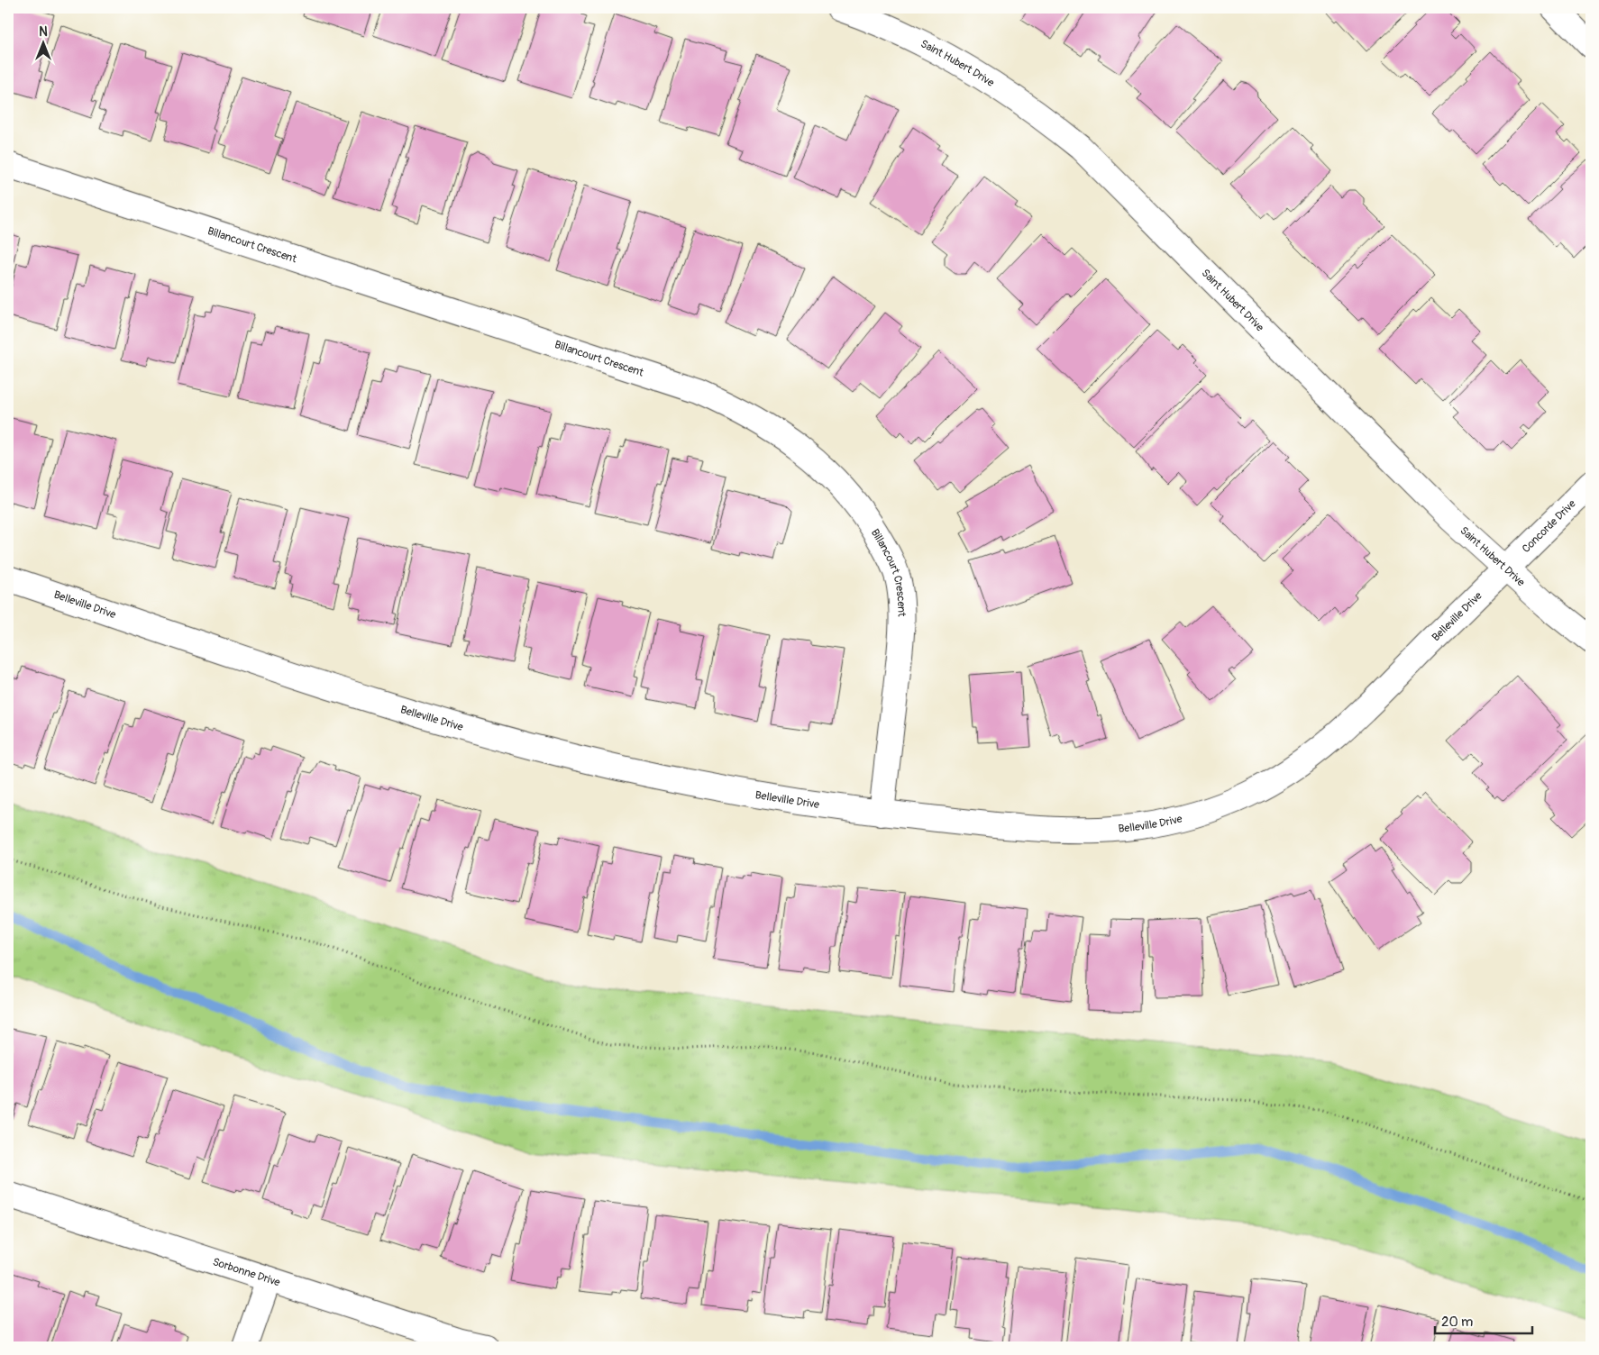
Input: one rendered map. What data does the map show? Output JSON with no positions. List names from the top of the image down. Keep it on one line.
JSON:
{"streets":{"street":["Saint Hubert Drive","Billancourt Crescent","Concorde Drive","Belleville Drive","Sorbonne Drive"]},"crossings":[["Saint Hubert Drive","Concorde Drive"],["Saint Hubert Drive","Belleville Drive"],["Billancourt Crescent","Belleville Drive"],["Concorde Drive","Belleville Drive"]],"scale_bar":"20 m","north":"top"}
